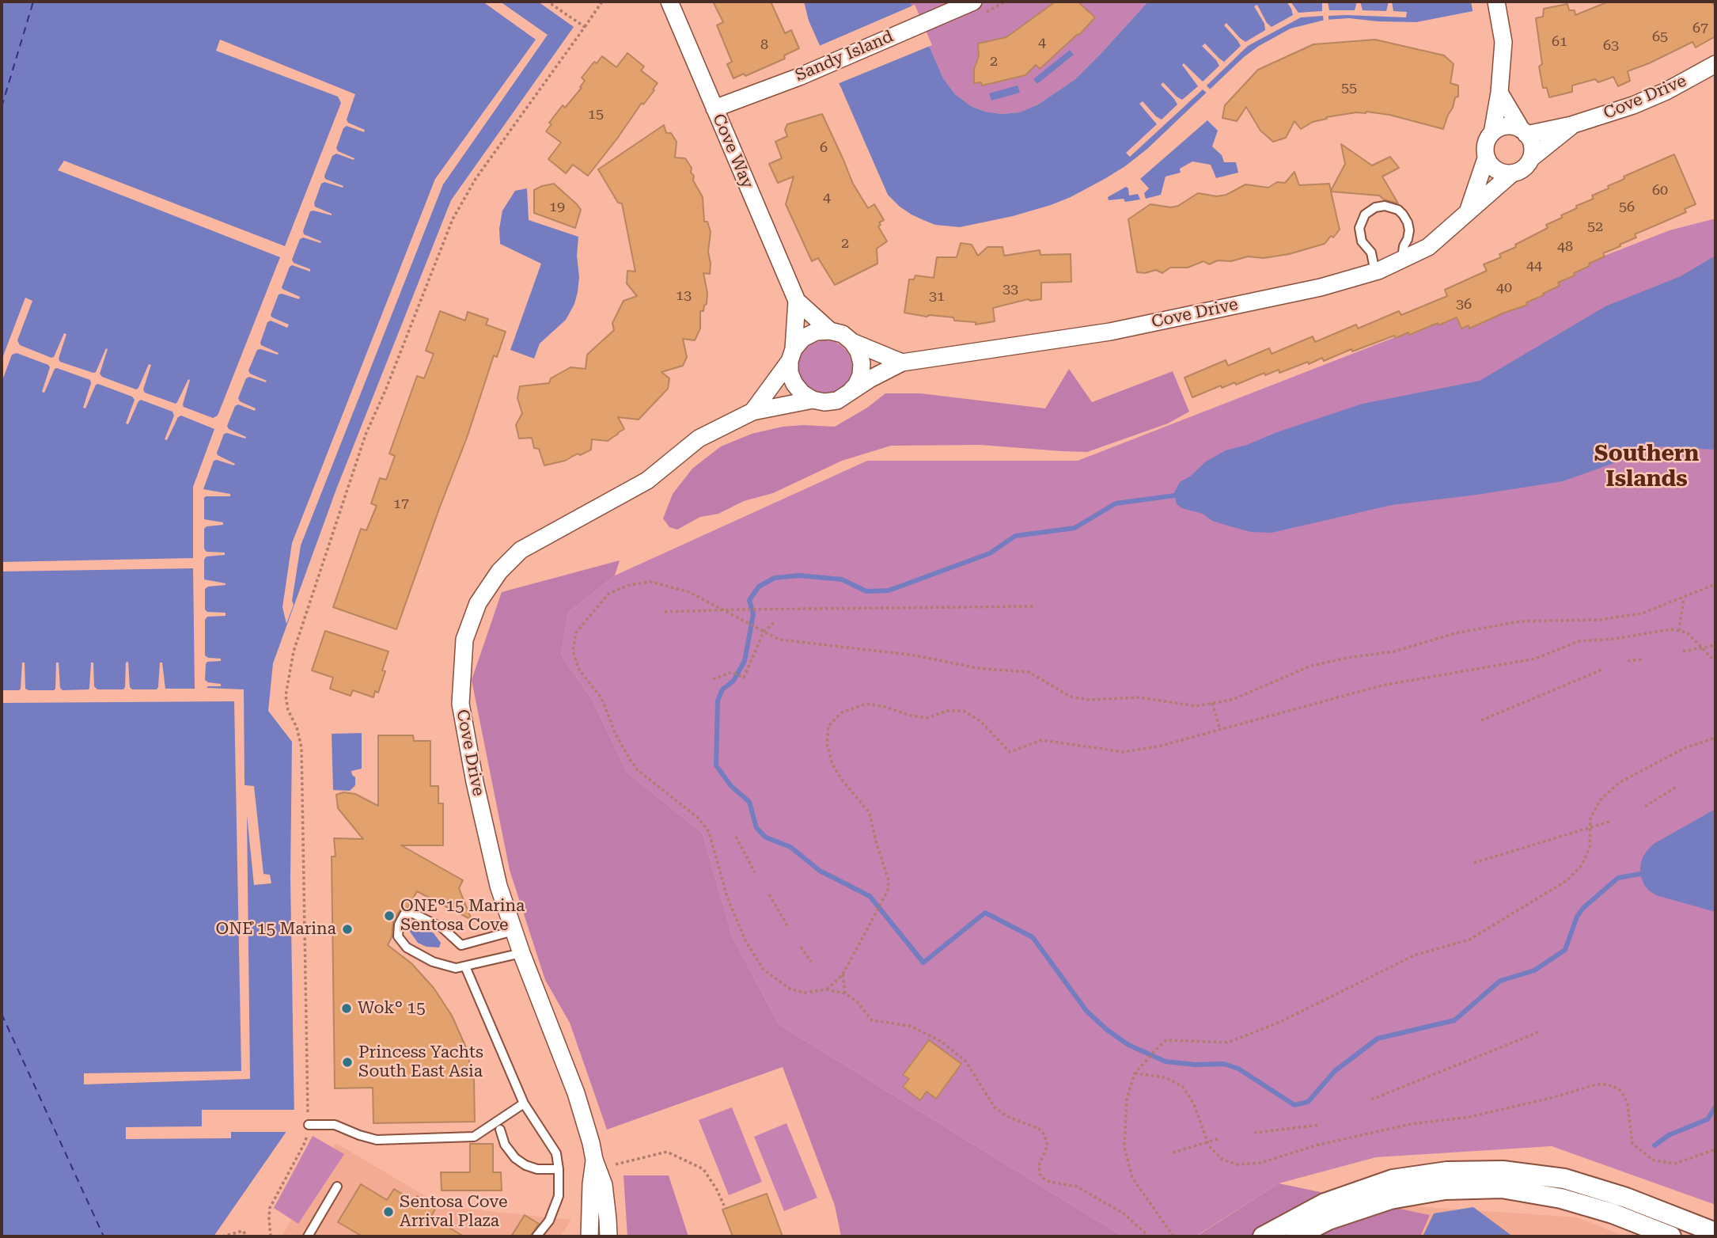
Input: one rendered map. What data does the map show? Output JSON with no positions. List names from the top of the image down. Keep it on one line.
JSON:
{"streets":{"street":["Sandy Island","Cove Drive","Cove Way"]},"crossings":[["Sandy Island","Cove Way"],["Cove Drive","Cove Way"]],"districts":["Southern Islands"],"places":["ONE°15 Marina Sentosa Cove","ONE ̊15 Marina","Wok° 15","Princess Yachts South East Asia","Sentosa Cove Arrival Plaza"],"house_numbers":["67","65","61","4","8","63","2","55","15","6","60","4","19","56","52","2","48","44","40","33","13","31","36","17"]}
